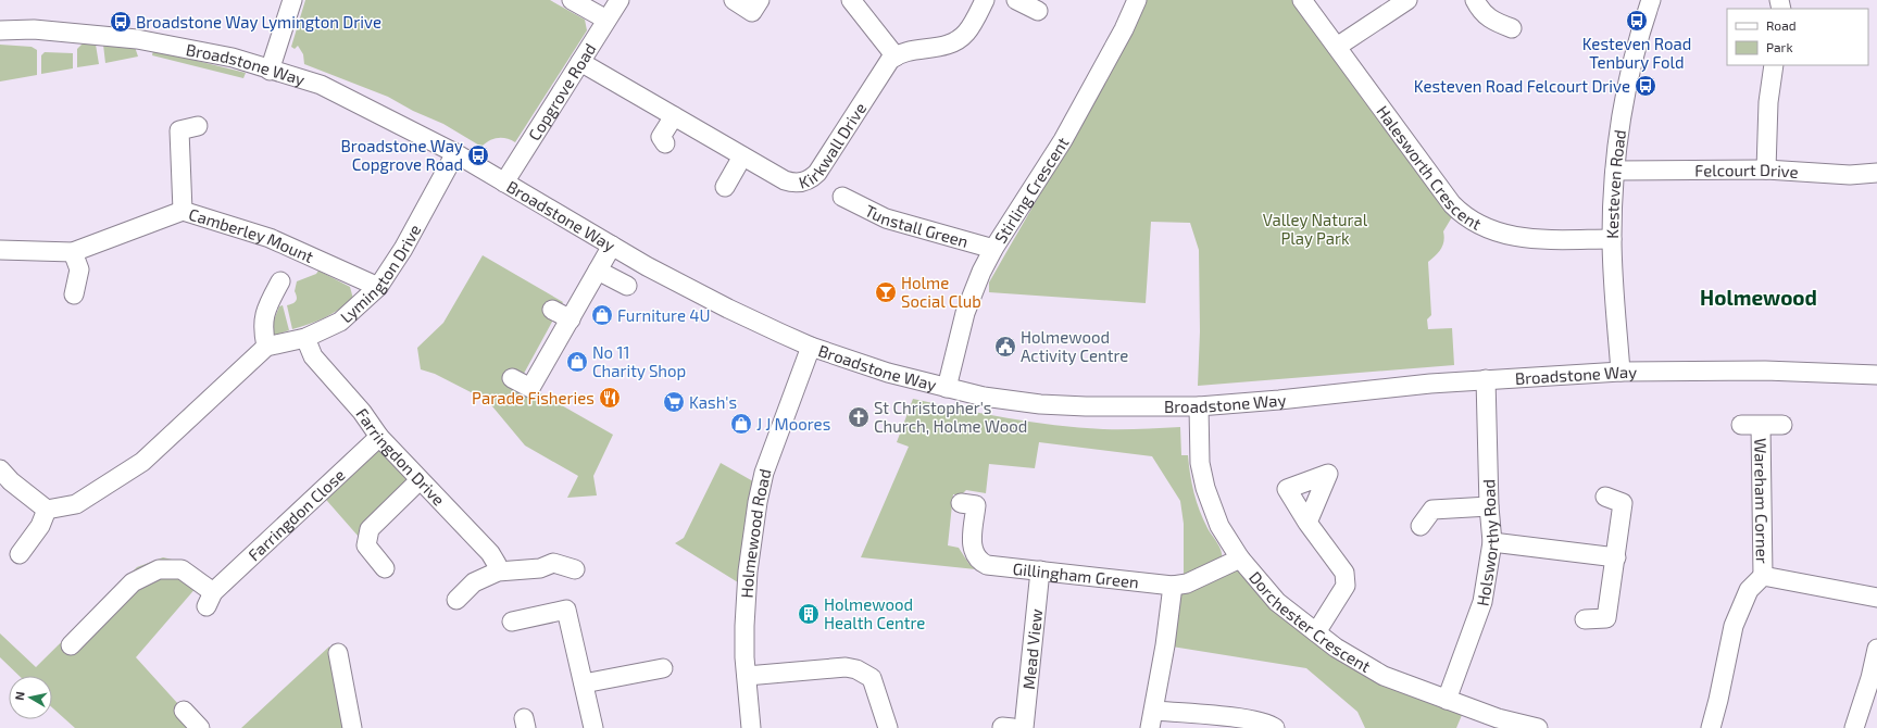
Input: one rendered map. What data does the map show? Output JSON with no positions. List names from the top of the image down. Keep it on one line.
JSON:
{"streets":{"street":["Broadstone Way","Copgrove Road","Kirkwall Drive","Halesworth Crescent","Felcourt Drive","Kesteven Road","Stirling Crescent","Tunstall Green","Camberley Mount","Lymington Drive","Farringdon Drive","Wareham Corner","Farringdon Close","Holmewood Road","Holsworthy Road","Gillingham Green","Dorchester Crescent","Mead View"]},"crossings":[["Broadstone Way","Copgrove Road"],["Broadstone Way","Kesteven Road"],["Broadstone Way","Stirling Crescent"],["Broadstone Way","Lymington Drive"],["Broadstone Way","Holmewood Road"],["Broadstone Way","Holsworthy Road"],["Broadstone Way","Dorchester Crescent"],["Copgrove Road","Kirkwall Drive"],["Halesworth Crescent","Kesteven Road"],["Felcourt Drive","Kesteven Road"],["Stirling Crescent","Tunstall Green"],["Camberley Mount","Lymington Drive"],["Lymington Drive","Farringdon Drive"],["Farringdon Drive","Farringdon Close"],["Holsworthy Road","Dorchester Crescent"],["Gillingham Green","Dorchester Crescent"],["Gillingham Green","Mead View"]],"districts":["Holmewood"],"parks":["Valley Natural Play Park"],"places":{"bus stop":["Kesteven Road Tenbury Fold","Broadstone Way Lymington Drive","Kesteven Road Felcourt Drive","Broadstone Way Copgrove Road"],"bar":["Holme Social Club"],"shop":["Furniture 4U","No 11 Charity Shop","J J Moores"],"public building":["Holmewood Activity Centre"],"restaurant":["Parade Fisheries"],"supermarket":["Kash's"],"church":["St Christopher's Church, Holme Wood"],"building":["Holmewood Health Centre"]},"legend":["Road","Park"],"north":"left"}
